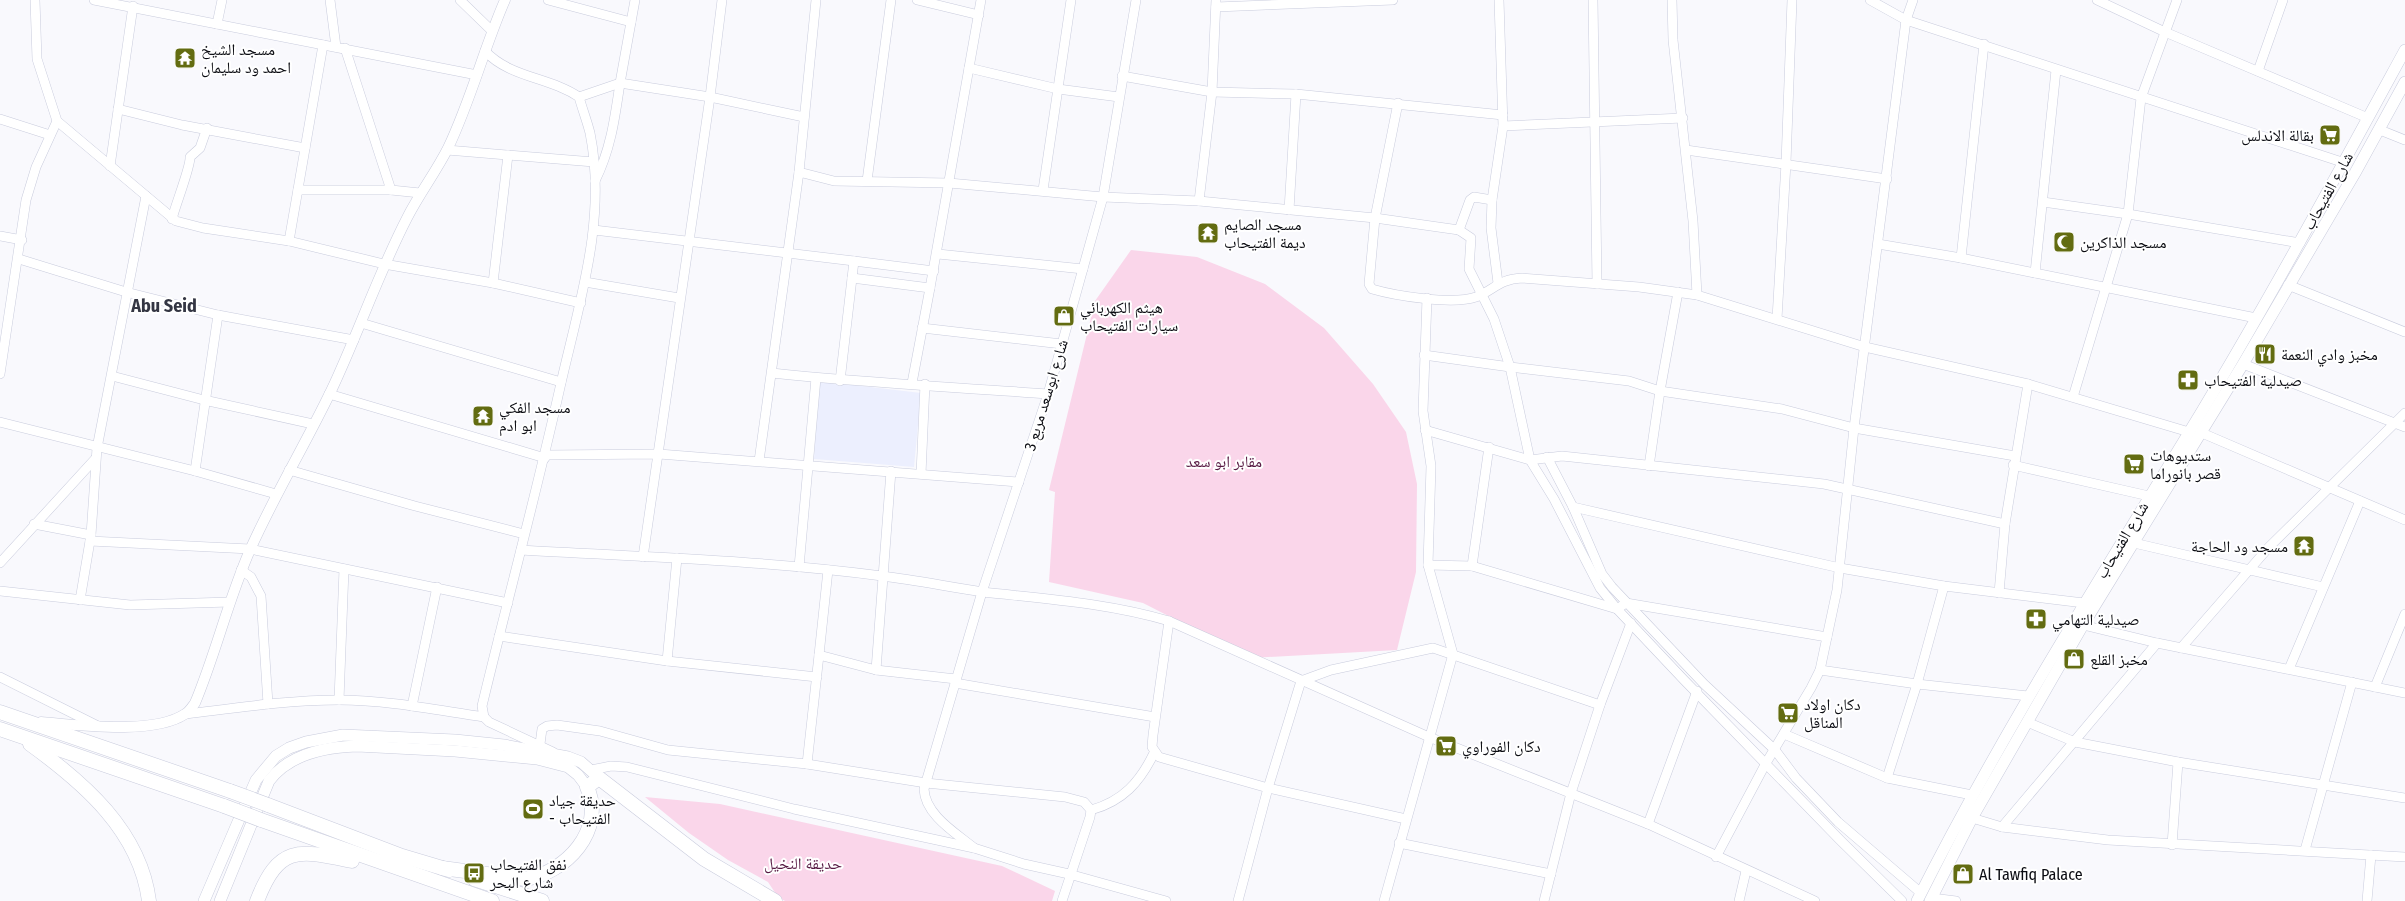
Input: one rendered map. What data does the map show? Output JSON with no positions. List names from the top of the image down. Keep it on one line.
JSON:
{"streets":{"main road":["شارع الفتيحاب"],"street":["شارع ابوسعد مربع 3"]},"districts":["Abu Seid"],"parks":["مقابر ابو سعد","حديقة النخيل"],"places":{"temple":["مسجد الشيخ احمد ود سليمان","مسجد الصايم ديمة الفتيحاب","مسجد الفكي ابو ادم","مسجد ود الحاجة"],"supermarket":["بقالة الاندلس","ستديوهات قصر بانوراما","دكان اولاد المناقل","دكان الفوراوي"],"mosque":["مسجد الذاكرين"],"shop":["هيثم الكهربائي سيارات الفتيحاب","مخبز القلع","Al Tawfiq Palace"],"restaurant":["مخبز وادي النعمة"],"pharmacy":["صيدلية الفتيحاب","صيدلية التهامي"],"sports":["حديقة جياد - الفتيحاب"],"bus stop":["نفق الفتيحاب شارع البحر"]}}
